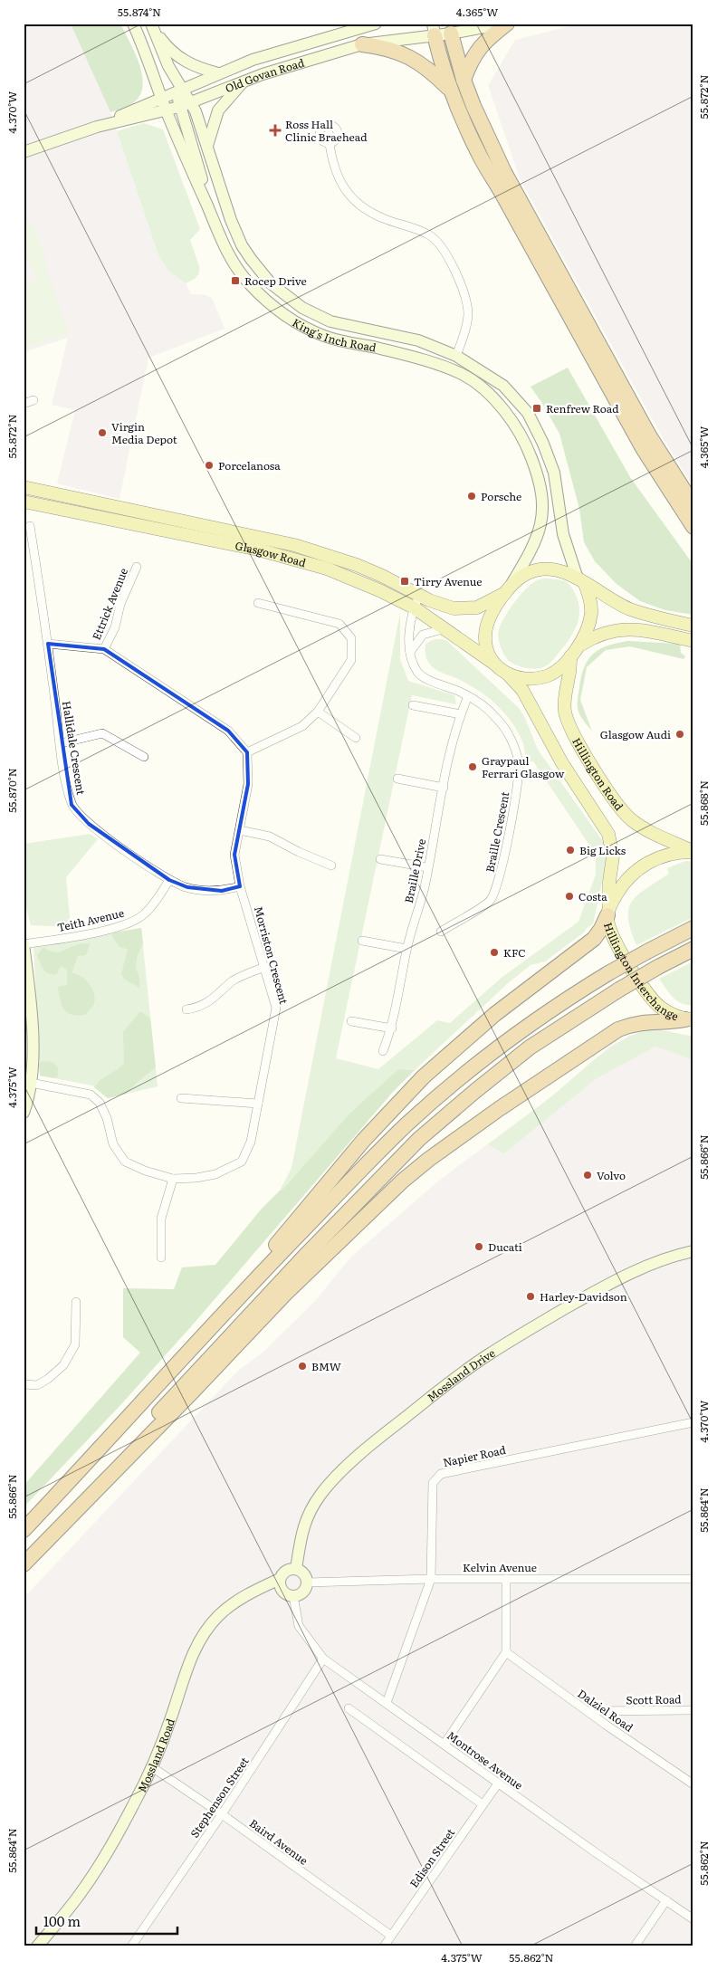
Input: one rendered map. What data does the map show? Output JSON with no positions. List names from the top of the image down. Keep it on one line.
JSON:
{"streets":{"main road":["Glasgow Road","Hillington Road","Hillington Interchange"],"street":["Old Govan Road","King's Inch Road","Ettrick Avenue","Hallidale Crescent","Braille Crescent","Braille Drive","Teith Avenue","Morriston Crescent","Mossland Drive","Napier Road","Kelvin Avenue","Scott Road","Dalziel Road","Mossland Road","Montrose Avenue","Stephenson Street","Baird Avenue","Edison Street"]},"crossings":[["Old Govan Road","King's Inch Road"],["King's Inch Road","Glasgow Road"],["King's Inch Road","Hillington Road"],["Glasgow Road","Hillington Road"],["Hallidale Crescent","Teith Avenue"],["Hallidale Crescent","Morriston Crescent"],["Hillington Road","Hillington Interchange"],["Braille Crescent","Braille Drive"],["Mossland Drive","Kelvin Avenue"],["Mossland Drive","Mossland Road"],["Mossland Drive","Montrose Avenue"],["Napier Road","Kelvin Avenue"],["Napier Road","Montrose Avenue"],["Kelvin Avenue","Mossland Road"],["Kelvin Avenue","Montrose Avenue"],["Scott Road","Dalziel Road"],["Mossland Road","Montrose Avenue"],["Mossland Road","Baird Avenue"],["Montrose Avenue","Stephenson Street"],["Montrose Avenue","Edison Street"],["Stephenson Street","Baird Avenue"],["Baird Avenue","Edison Street"]],"places":{"health":["Ross Hall Clinic Braehead"],"transit":["Rocep Drive","Renfrew Road","Tirry Avenue"],"other":["Virgin Media Depot","Porcelanosa","Porsche","Glasgow Audi","Graypaul Ferrari Glasgow","Big Licks","Costa","KFC","Volvo","Ducati","Harley-Davidson","BMW"]},"scale_bar":"100 m","coordinates":["55.874°N","4.365°W","55.872°N","4.370°W","55.870°N","55.868°N","4.375°W","55.866°N","55.864°N","55.862°N"]}
